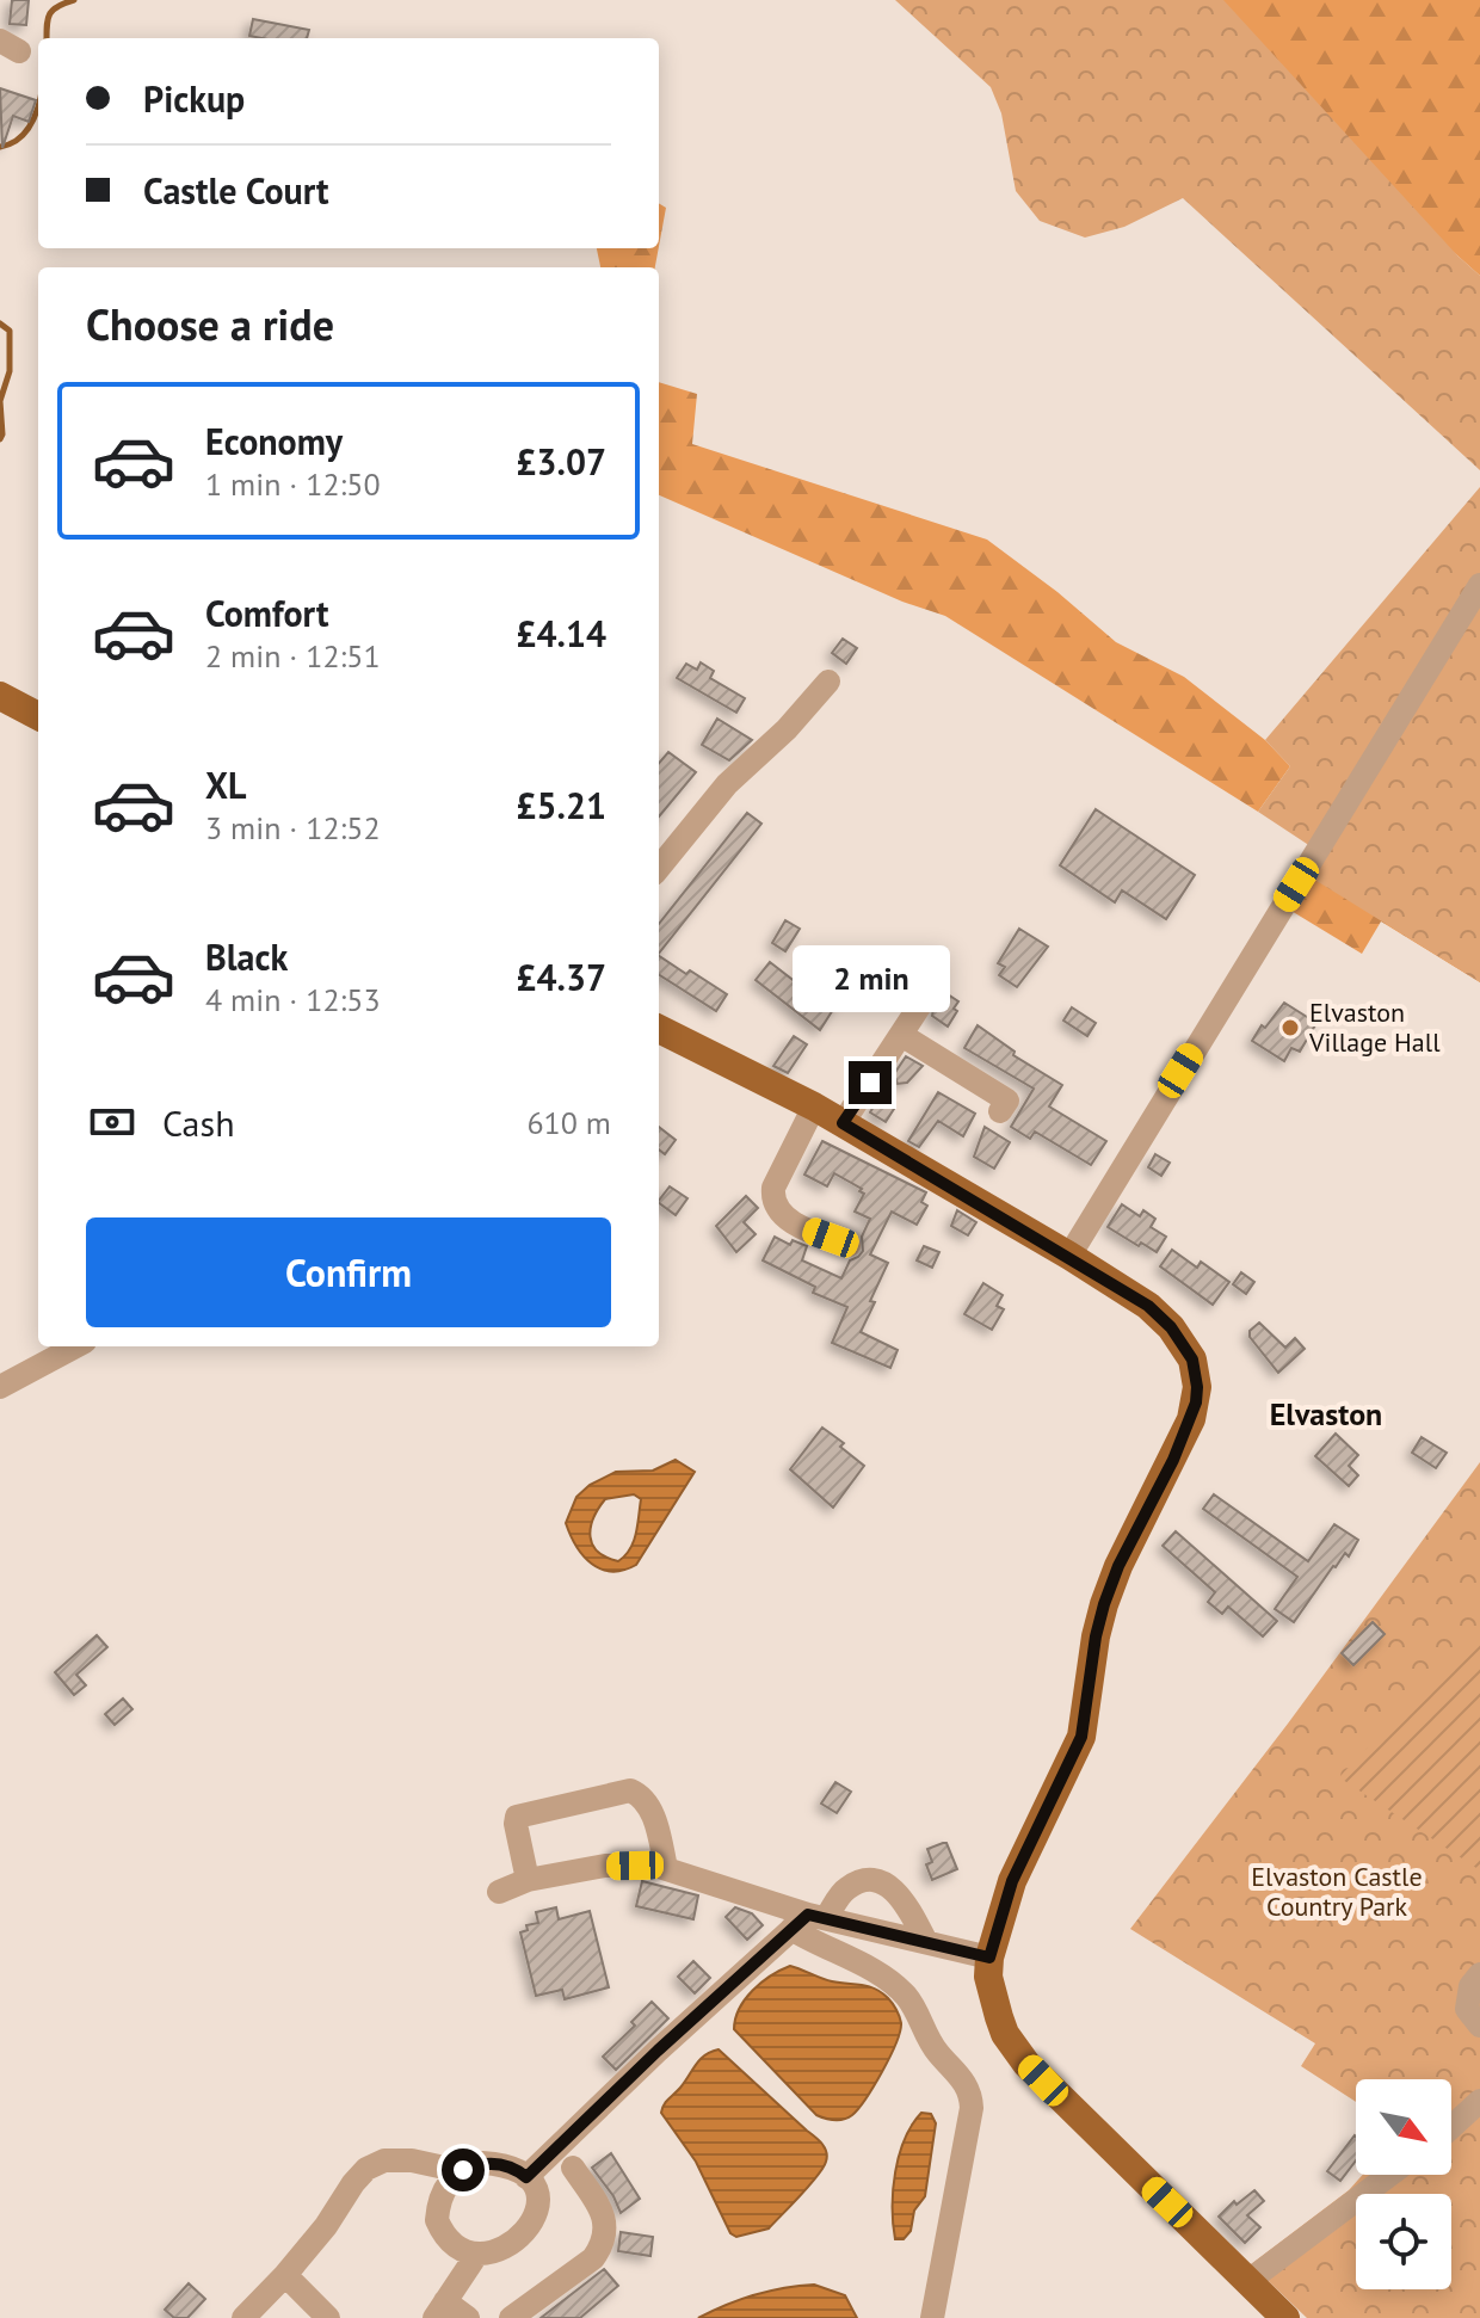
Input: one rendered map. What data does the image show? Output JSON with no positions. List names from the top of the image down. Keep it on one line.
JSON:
{"districts":["Elvaston"],"parks":["Elvaston Castle Country Park"],"places":["Elvaston Village Hall"],"north":"bottom right","page":{"banner":["Pickup","Castle Court"],"heading":"Choose a ride","list":[{"name":"Economy","note":"1 min · 12:50","value":"£3.07"},{"name":"Comfort","note":"2 min · 12:51","value":"£4.14"},{"name":"XL","note":"3 min · 12:52","value":"£5.21"},{"name":"Black","note":"4 min · 12:53","value":"£4.37"}],"bubble":"2 min","pay":["Cash","610 m"],"buttons":"Confirm"}}
